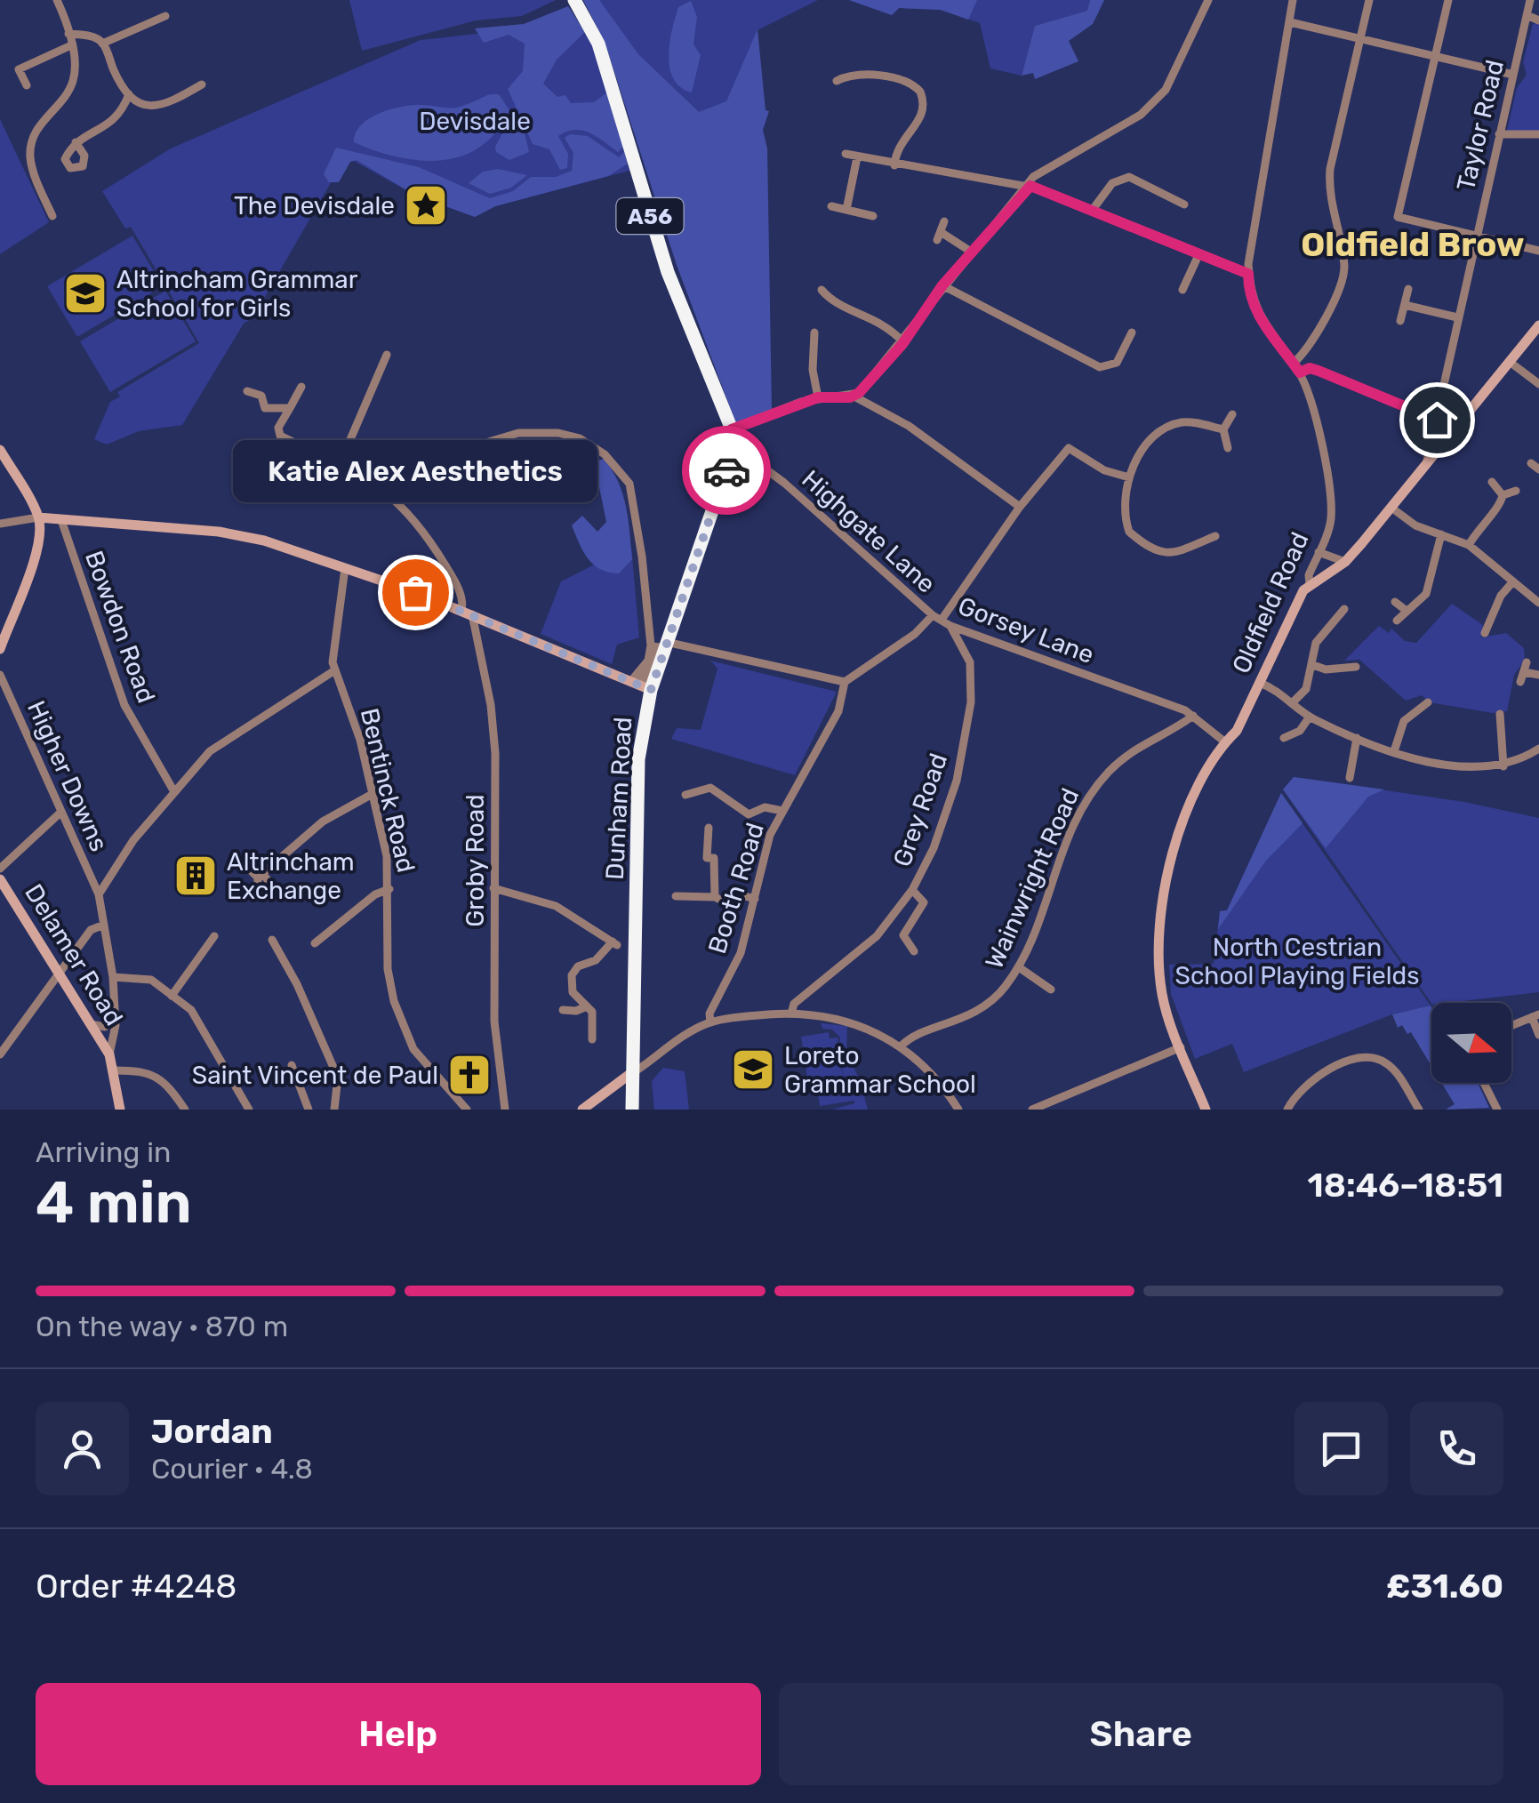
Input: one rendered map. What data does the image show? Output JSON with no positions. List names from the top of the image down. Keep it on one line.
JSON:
{"streets":{"highway":["A56","Dunham Road"],"street":["Taylor Road","Highgate Lane","Oldfield Road","Bowdon Road","Gorsey Lane","Higher Downs","Bentinck Road","Grey Road","Groby Road","Wainwright Road","Booth Road","Delamer Road"]},"crossings":[["Highgate Lane","Gorsey Lane"],["Highgate Lane","Dunham Road"],["Oldfield Road","Gorsey Lane"],["Gorsey Lane","Grey Road"],["Gorsey Lane","Wainwright Road"],["Gorsey Lane","Booth Road"],["Higher Downs","Delamer Road"]],"districts":["Oldfield Brow"],"parks":["Devisdale","North Cestrian School Playing Fields"],"places":{"place":["The Devisdale"],"school or university":["Altrincham Grammar School for Girls","Loreto Grammar School"],"other":["Katie Alex Aesthetics"],"building":["Altrincham Exchange"],"church":["Saint Vincent de Paul"]},"north":"right","page":{"bubble":"Katie Alex Aesthetics","heading":["4 min","Arriving in","18:46–18:51"],"panel":["Jordan","Courier · 4.8","Order #4248","£31.60"],"bar":"On the way · 870 m","buttons":["Help","Share"]}}
